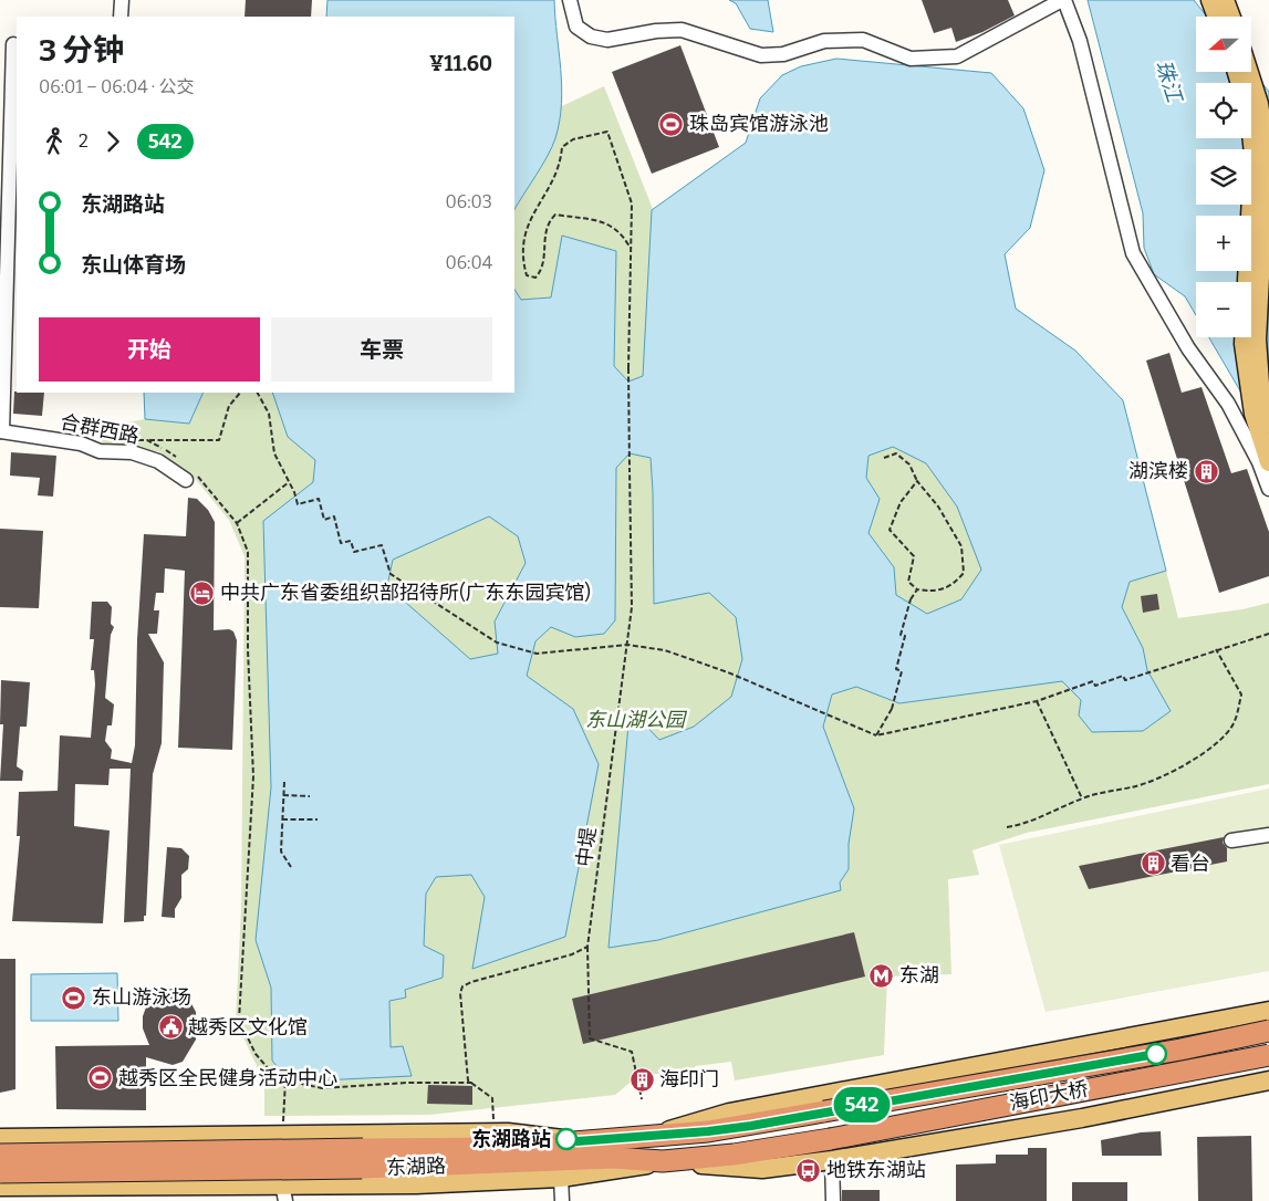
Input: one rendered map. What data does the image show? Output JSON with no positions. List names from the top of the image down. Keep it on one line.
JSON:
{"streets":{"highway":["海印大桥","东湖路"],"street":["合群西路"],"path":["中堤"]},"crossings":[["海印大桥","东湖路"]],"water":["珠江"],"parks":["东山湖公园"],"places":{"sports":["珠岛宾馆游泳池","东山游泳场","越秀区全民健身活动中心"],"building":["湖滨楼","看台","海印门"],"hotel":["中共广东省委组织部招待所(广东东园宾馆)"],"metro station":["东湖"],"public building":["越秀区文化馆"],"other":["东湖路站"],"bus stop":["地铁东湖站"]},"lines":["bus line 542"],"north":"left","page":{"on_map":"542","map_buttons":["+","−"],"heading":["3 分钟","06:01 – 06:04 · 公交","¥11.60"],"legs":["2","542"],"list":[{"name":"东湖路站","value":"06:03"},{"name":"东山体育场","value":"06:04"}],"buttons":["开始","车票"]}}
